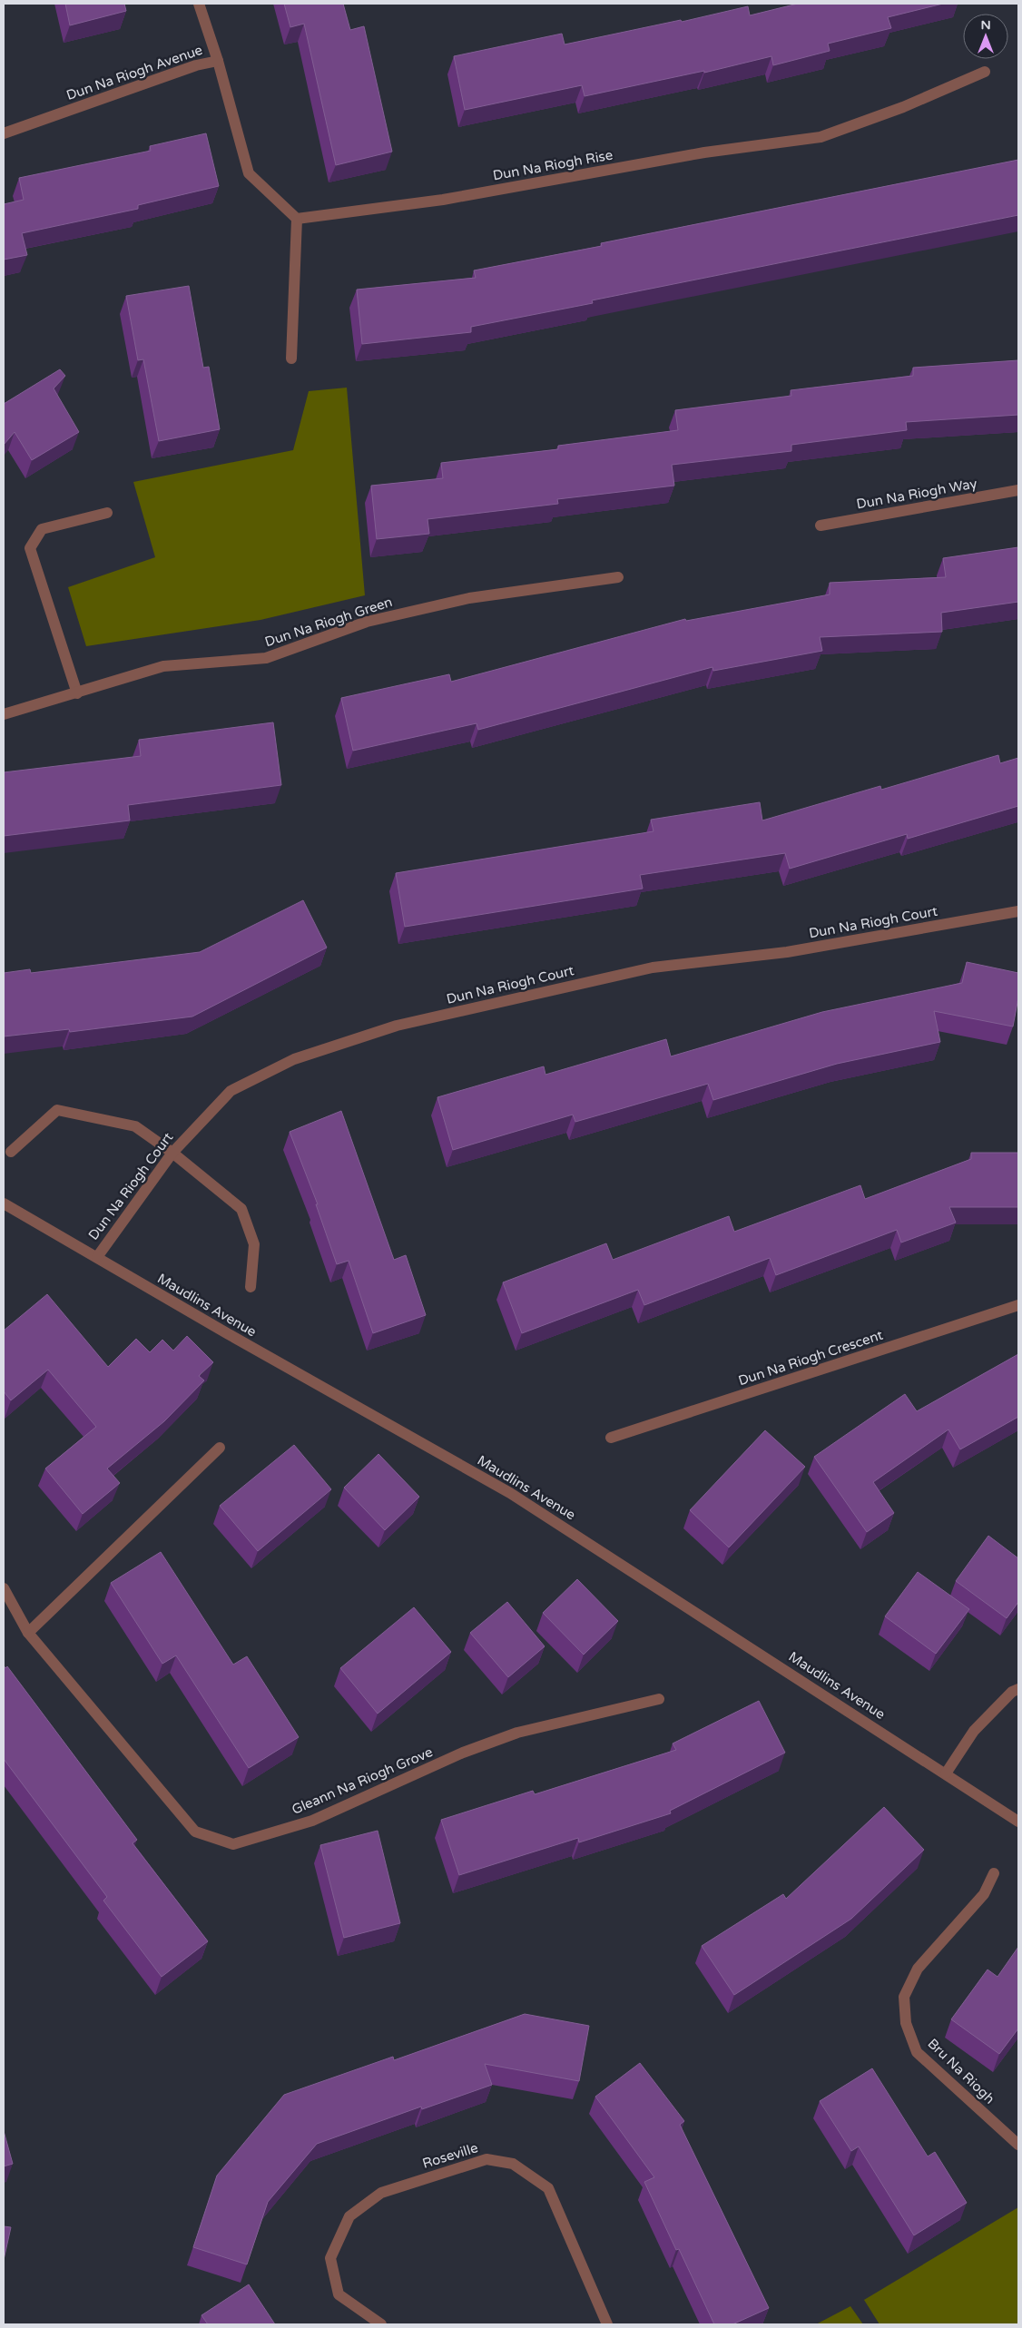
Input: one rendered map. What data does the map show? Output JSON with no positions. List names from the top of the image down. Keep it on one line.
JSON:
{"streets":{"street":["Dun Na Riogh Avenue","Dun Na Riogh Rise","Dun Na Riogh Way","Dun Na Riogh Green","Dun Na Riogh Court","Maudlins Avenue","Dun Na Riogh Crescent","Gleann Na Riogh Grove","Bru Na Riogh","Roseville"]},"crossings":[["Dun Na Riogh Court","Maudlins Avenue"]],"north":"top"}
